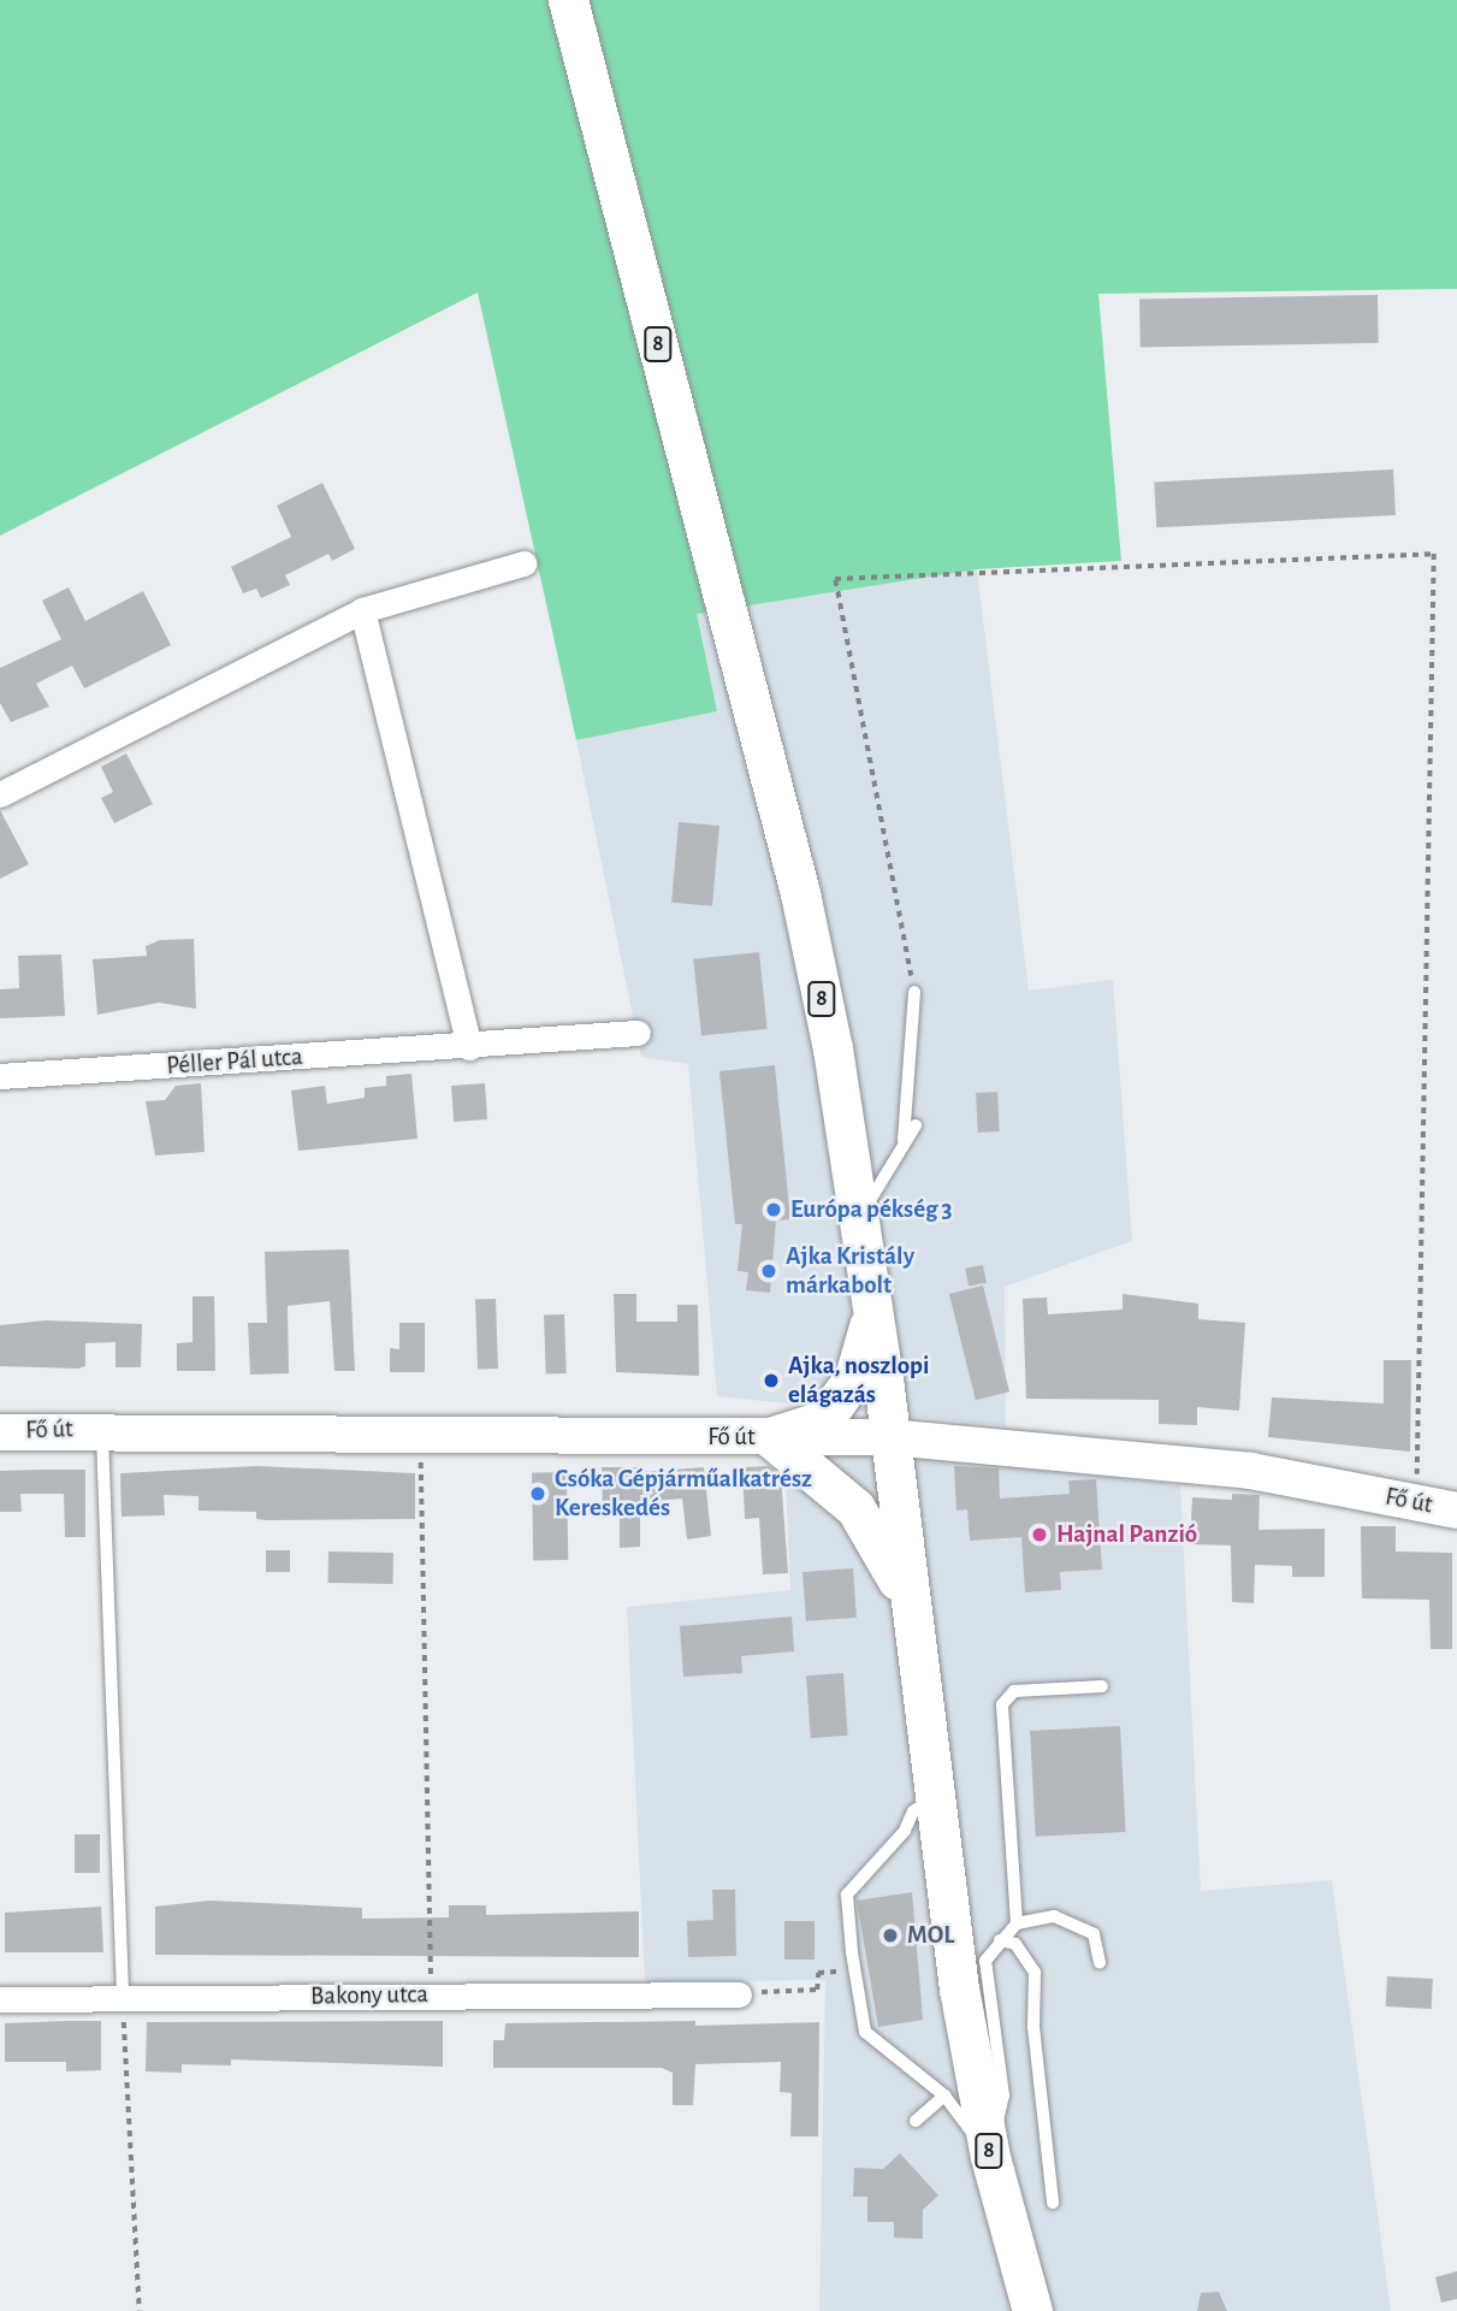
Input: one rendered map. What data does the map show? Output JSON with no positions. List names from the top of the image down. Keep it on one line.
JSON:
{"streets":{"main road":["8","Fő út"],"street":["Péller Pál utca","Bakony utca"]},"crossings":[["8","Fő út"]],"places":["Európa pékség 3","Ajka Kristály márkabolt","Ajka, noszlopi elágazás","Csóka Gépjárműalkatrész Kereskedés","Hajnal Panzió","MOL"]}
